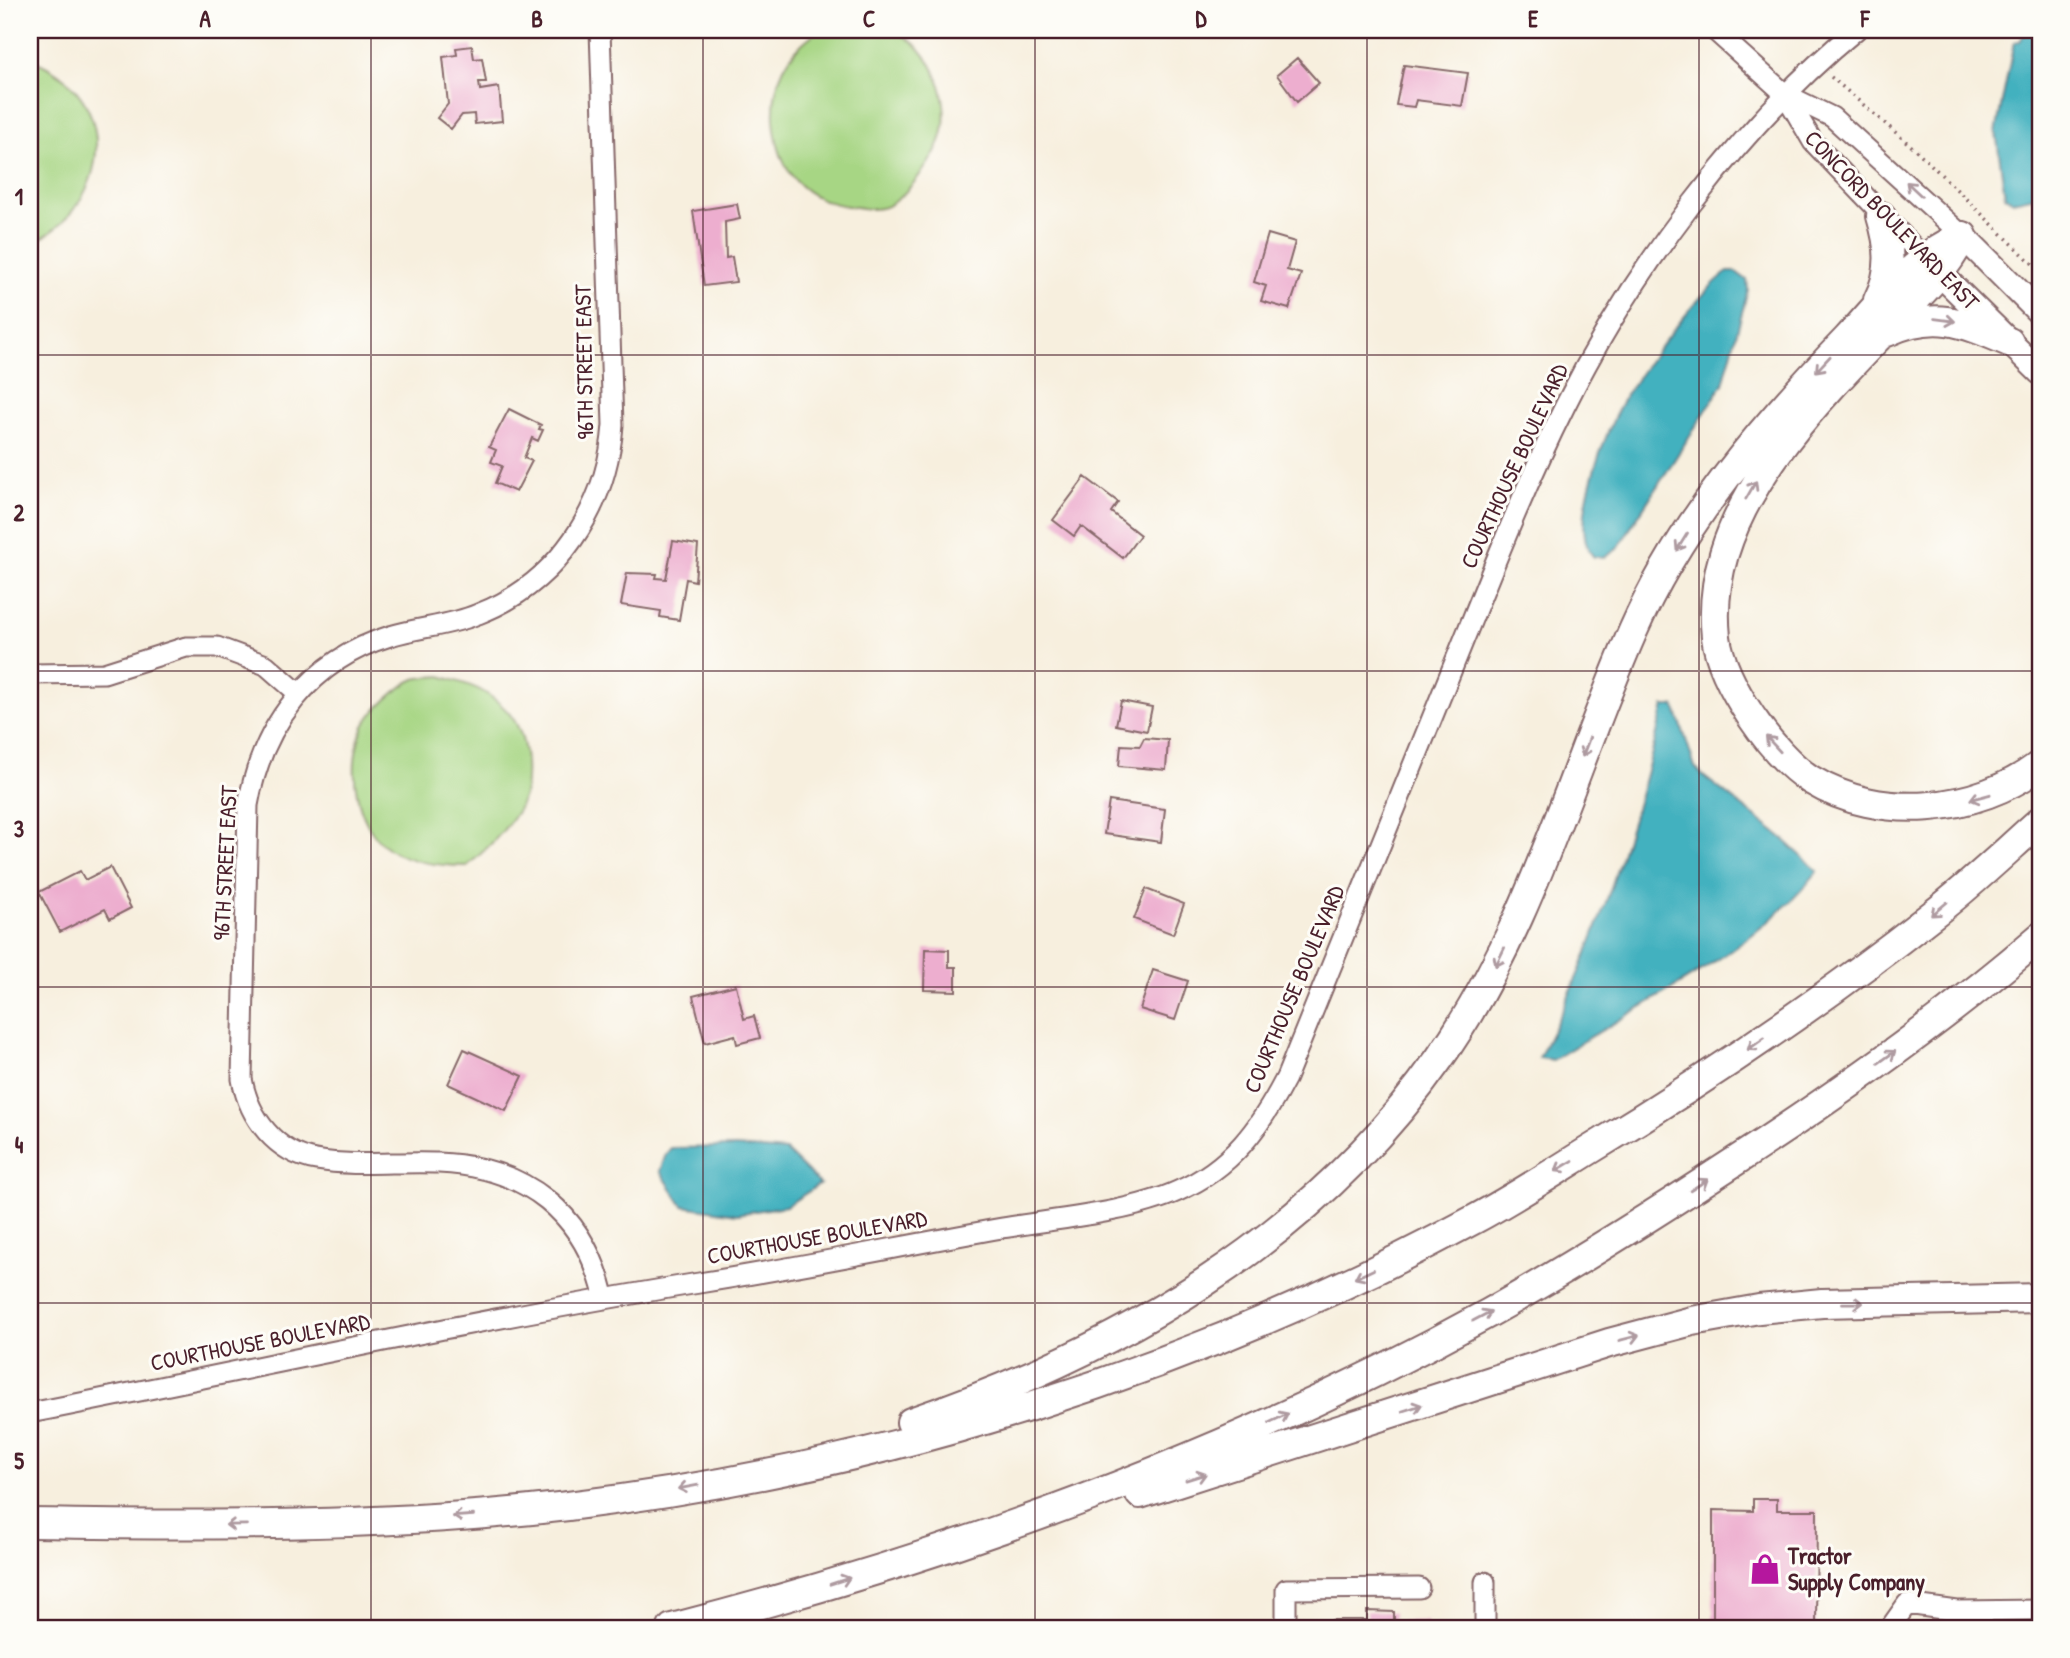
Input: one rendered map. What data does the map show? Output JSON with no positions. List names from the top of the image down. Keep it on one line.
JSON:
{"streets":{"main road":["CONCORD BOULEVARD EAST"],"street":["96TH STREET EAST","COURTHOUSE BOULEVARD"]},"crossings":[["CONCORD BOULEVARD EAST","COURTHOUSE BOULEVARD"],["96TH STREET EAST","COURTHOUSE BOULEVARD"]],"places":{"shop":["Tractor Supply Company"]},"grid":{"columns":["A","B","C","D","E","F"],"rows":["1","2","3","4","5"]}}
